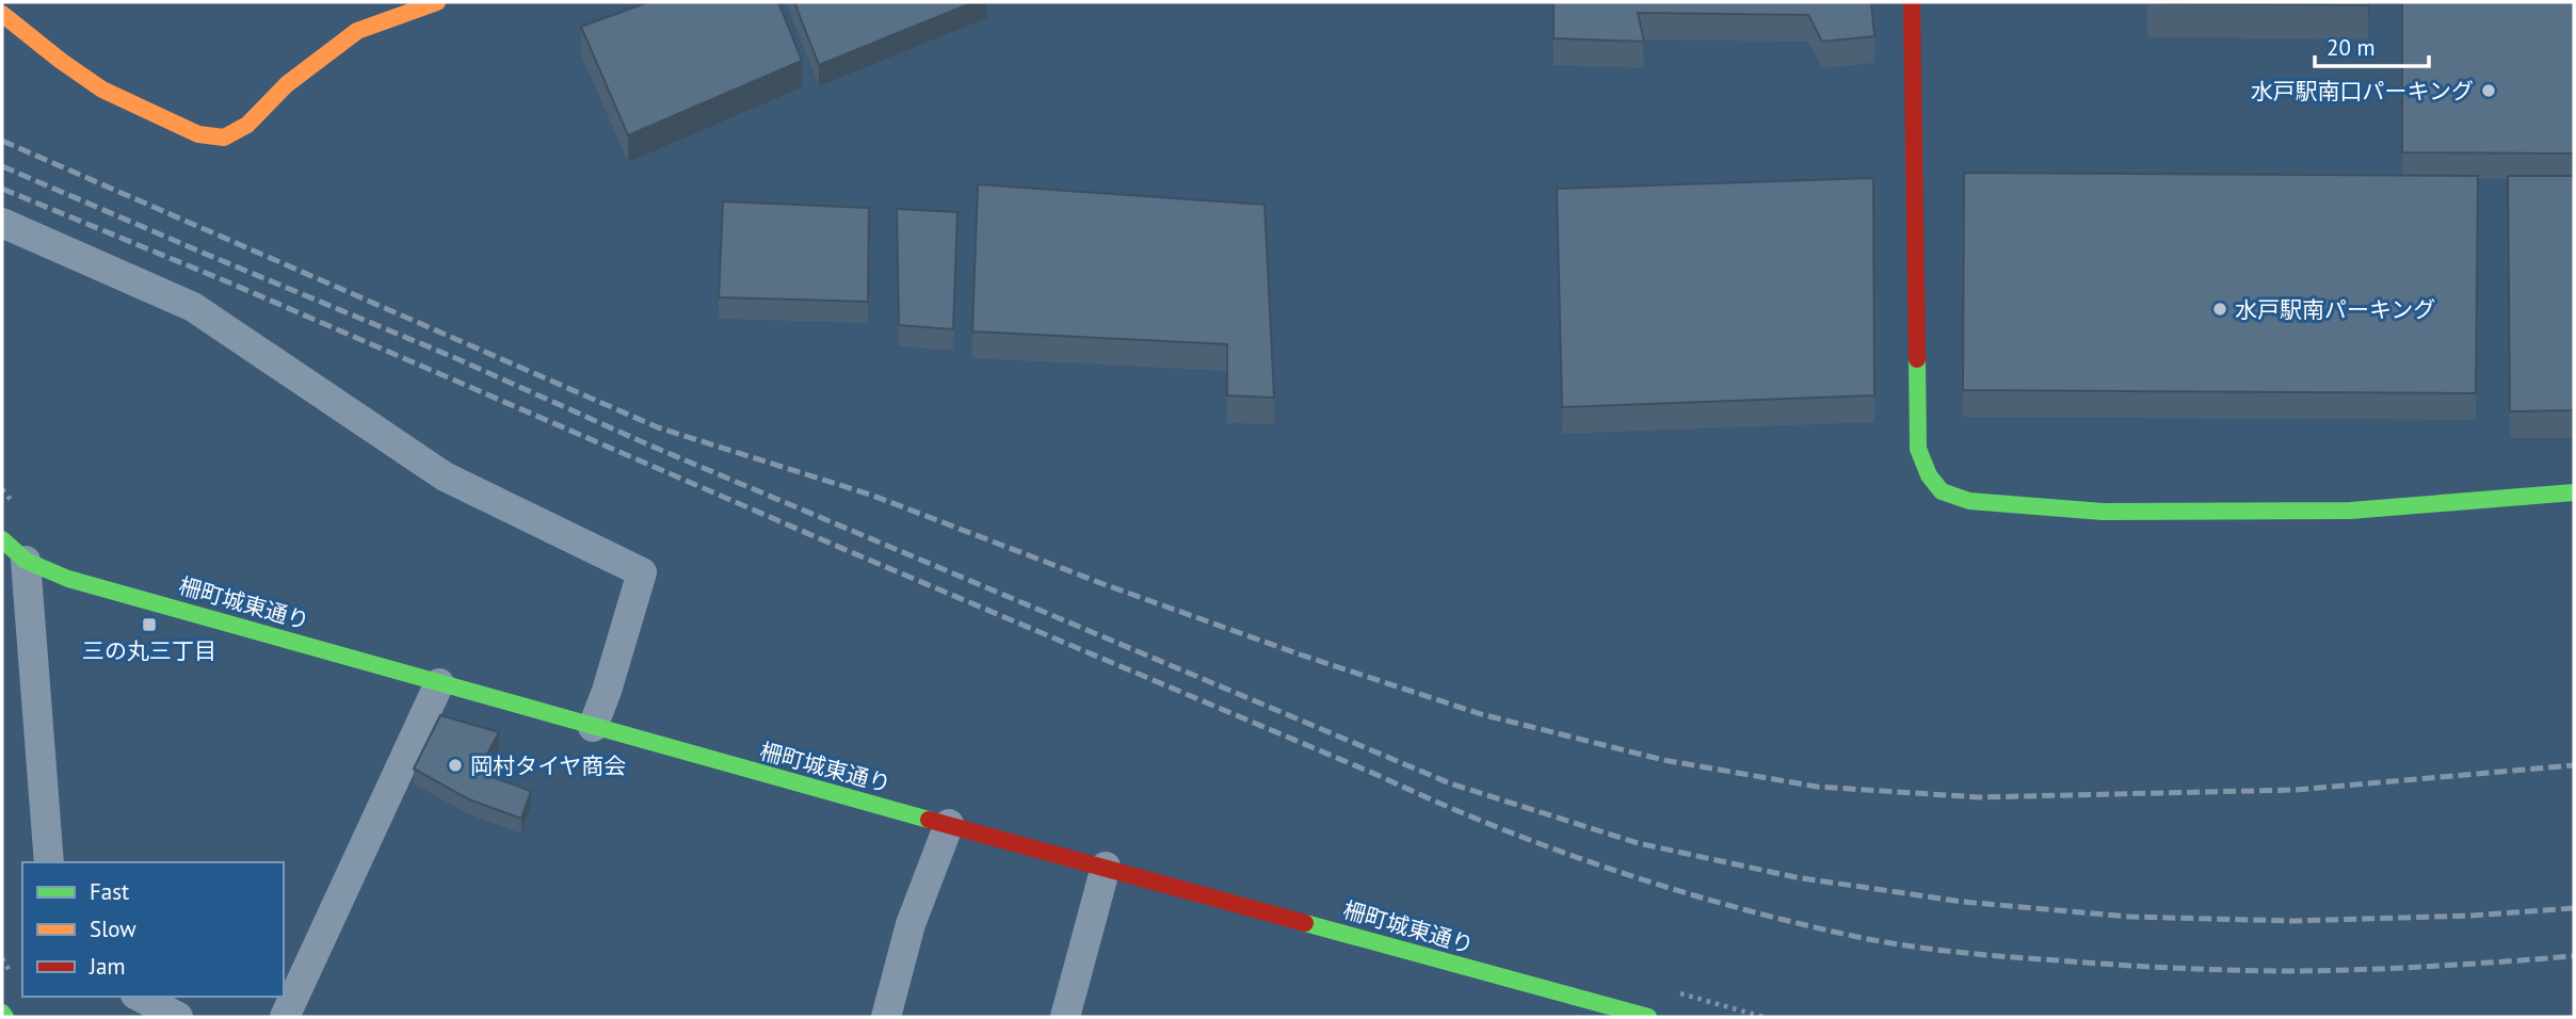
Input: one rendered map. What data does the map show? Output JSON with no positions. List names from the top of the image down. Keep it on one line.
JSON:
{"streets":{"main road":["柵町城東通り"]},"places":{"other":["水戸駅南口パーキング","水戸駅南パーキング","岡村タイヤ商会"],"transit":["三の丸三丁目"]},"legend":["Fast","Slow","Jam"],"scale_bar":"20 m"}
